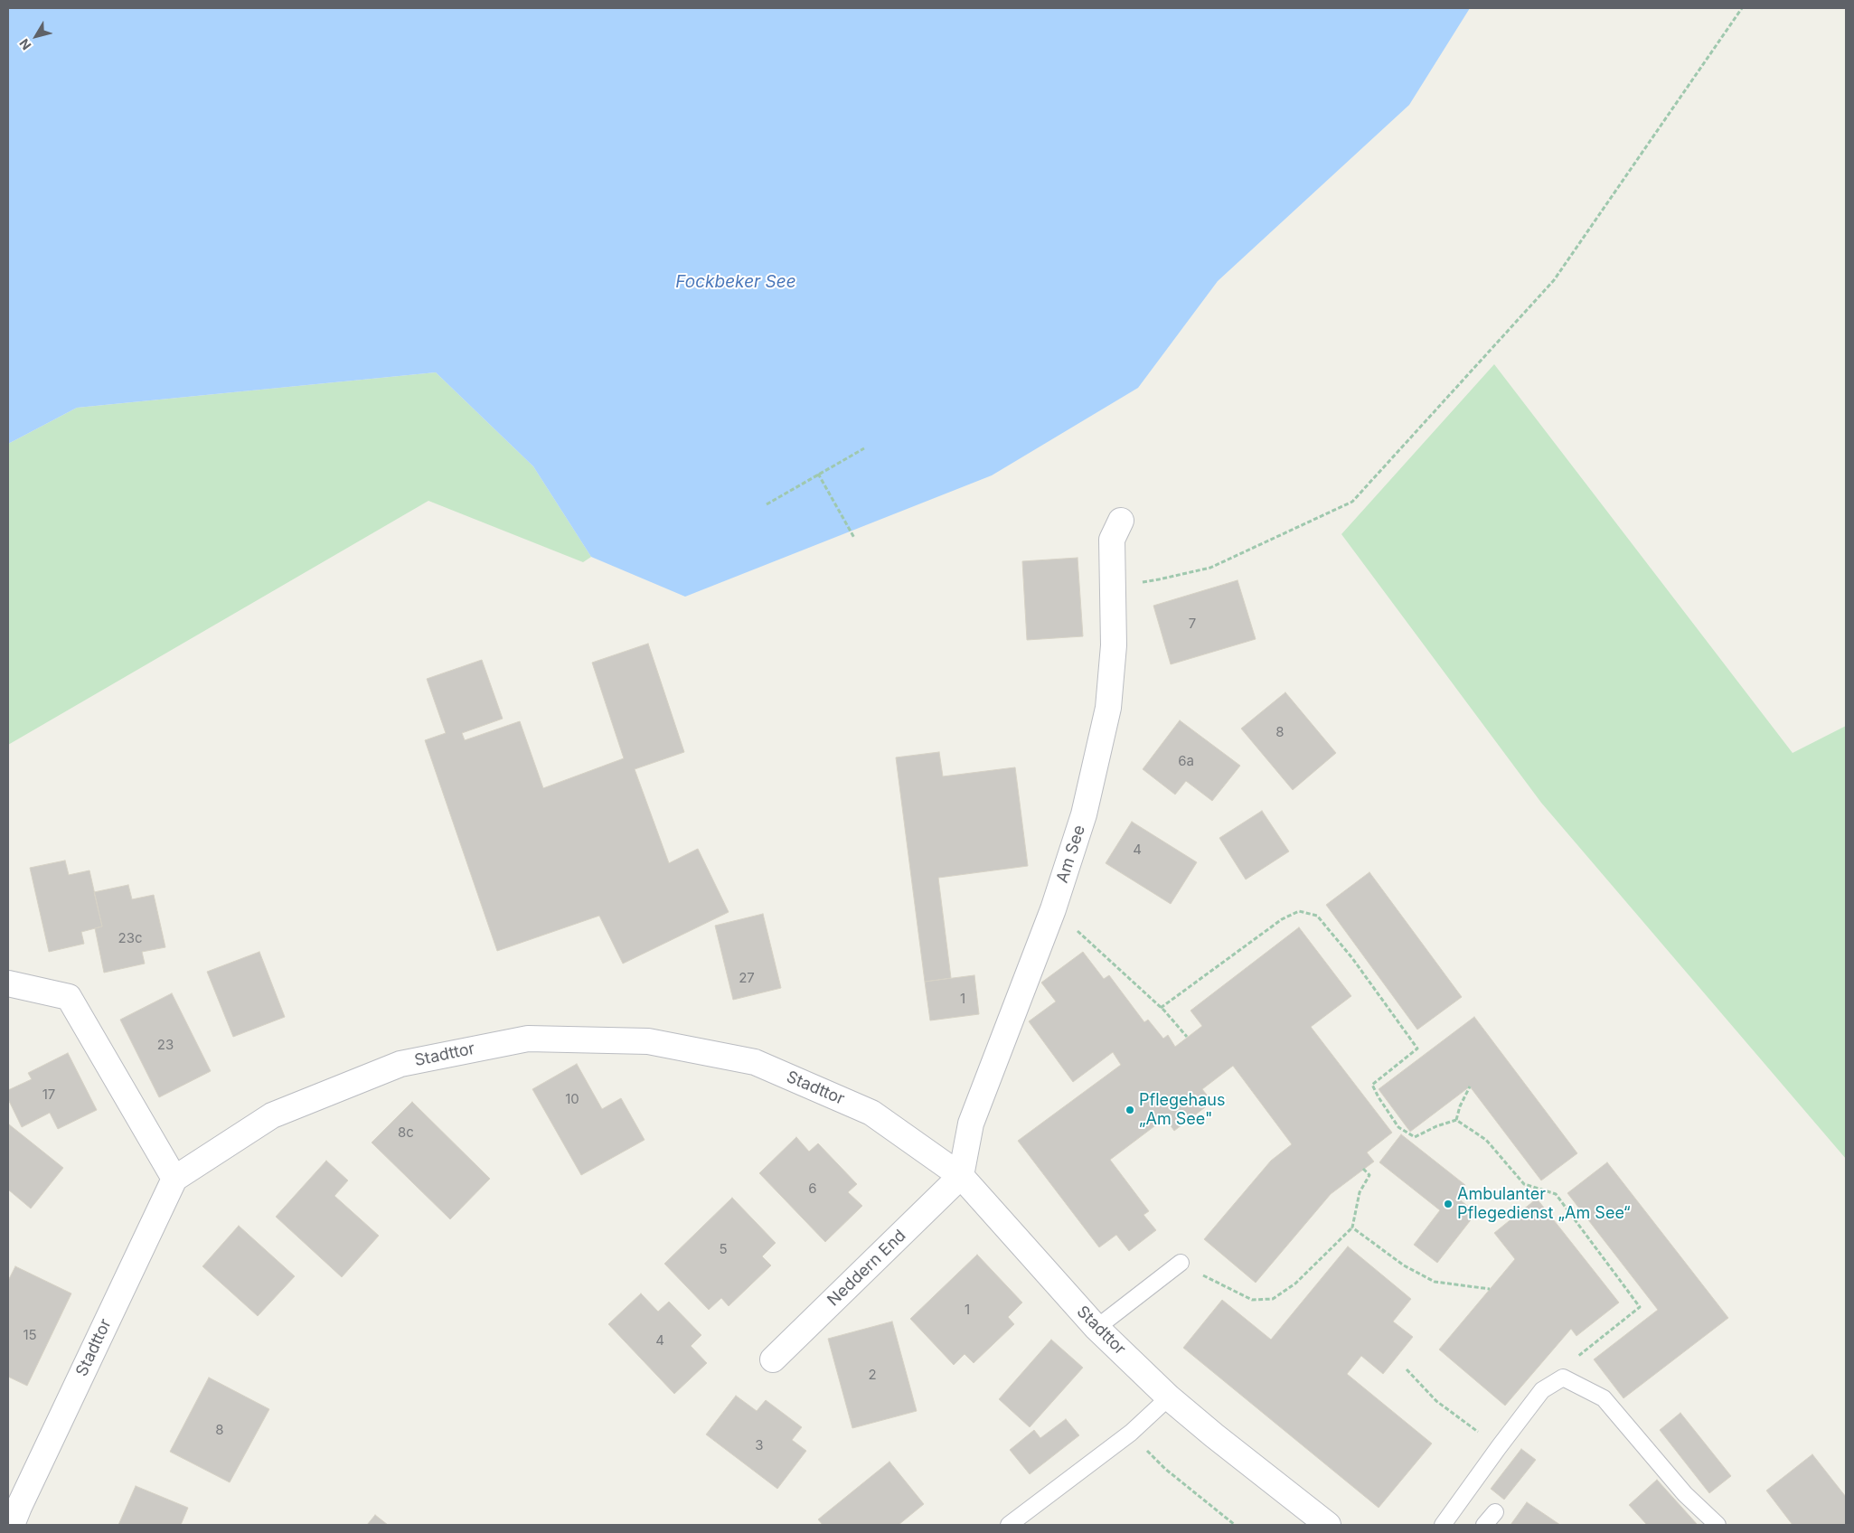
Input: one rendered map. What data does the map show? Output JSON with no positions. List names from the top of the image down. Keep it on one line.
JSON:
{"streets":{"street":["Am See","Stadttor","Neddern End"]},"crossings":[["Am See","Stadttor"],["Am See","Neddern End"],["Stadttor","Neddern End"]],"water":["Fockbeker See"],"places":["Pflegehaus „Am See\"","Ambulanter Pflegedienst „Am See“"],"house_numbers":["7","8","6a","4","23c","27","1","23","17","10","8c","6","5","1","15","4","2","8","3"],"north":"bottom left"}
